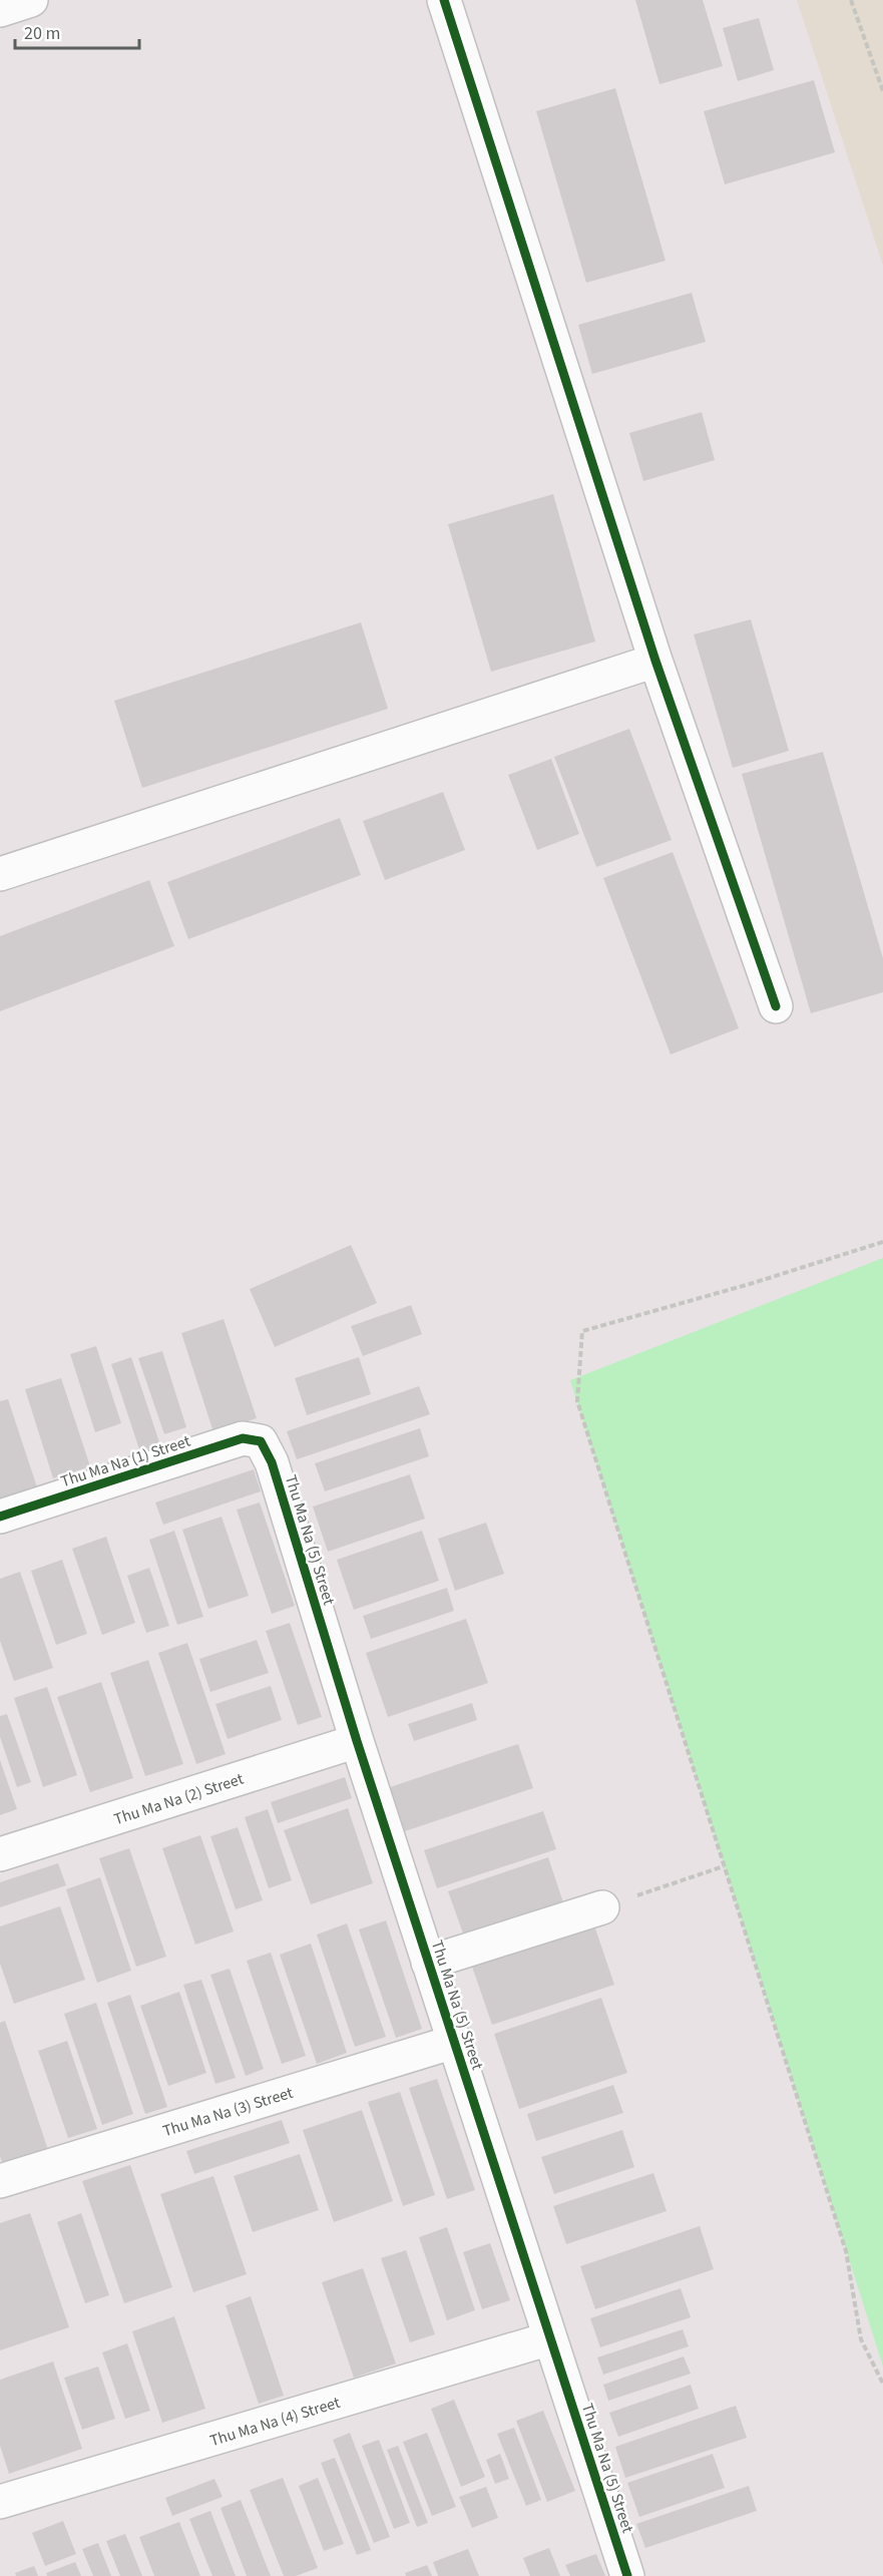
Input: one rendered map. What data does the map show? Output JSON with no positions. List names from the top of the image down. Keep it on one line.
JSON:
{"streets":{"street":["Thu Ma Na (1) Street","Thu Ma Na (5) Street","Thu Ma Na (2) Street","Thu Ma Na (3) Street","Thu Ma Na (4) Street"]},"crossings":[["Thu Ma Na (1) Street","Thu Ma Na (5) Street"],["Thu Ma Na (5) Street","Thu Ma Na (2) Street"],["Thu Ma Na (5) Street","Thu Ma Na (3) Street"],["Thu Ma Na (5) Street","Thu Ma Na (4) Street"]],"scale_bar":"20 m"}
